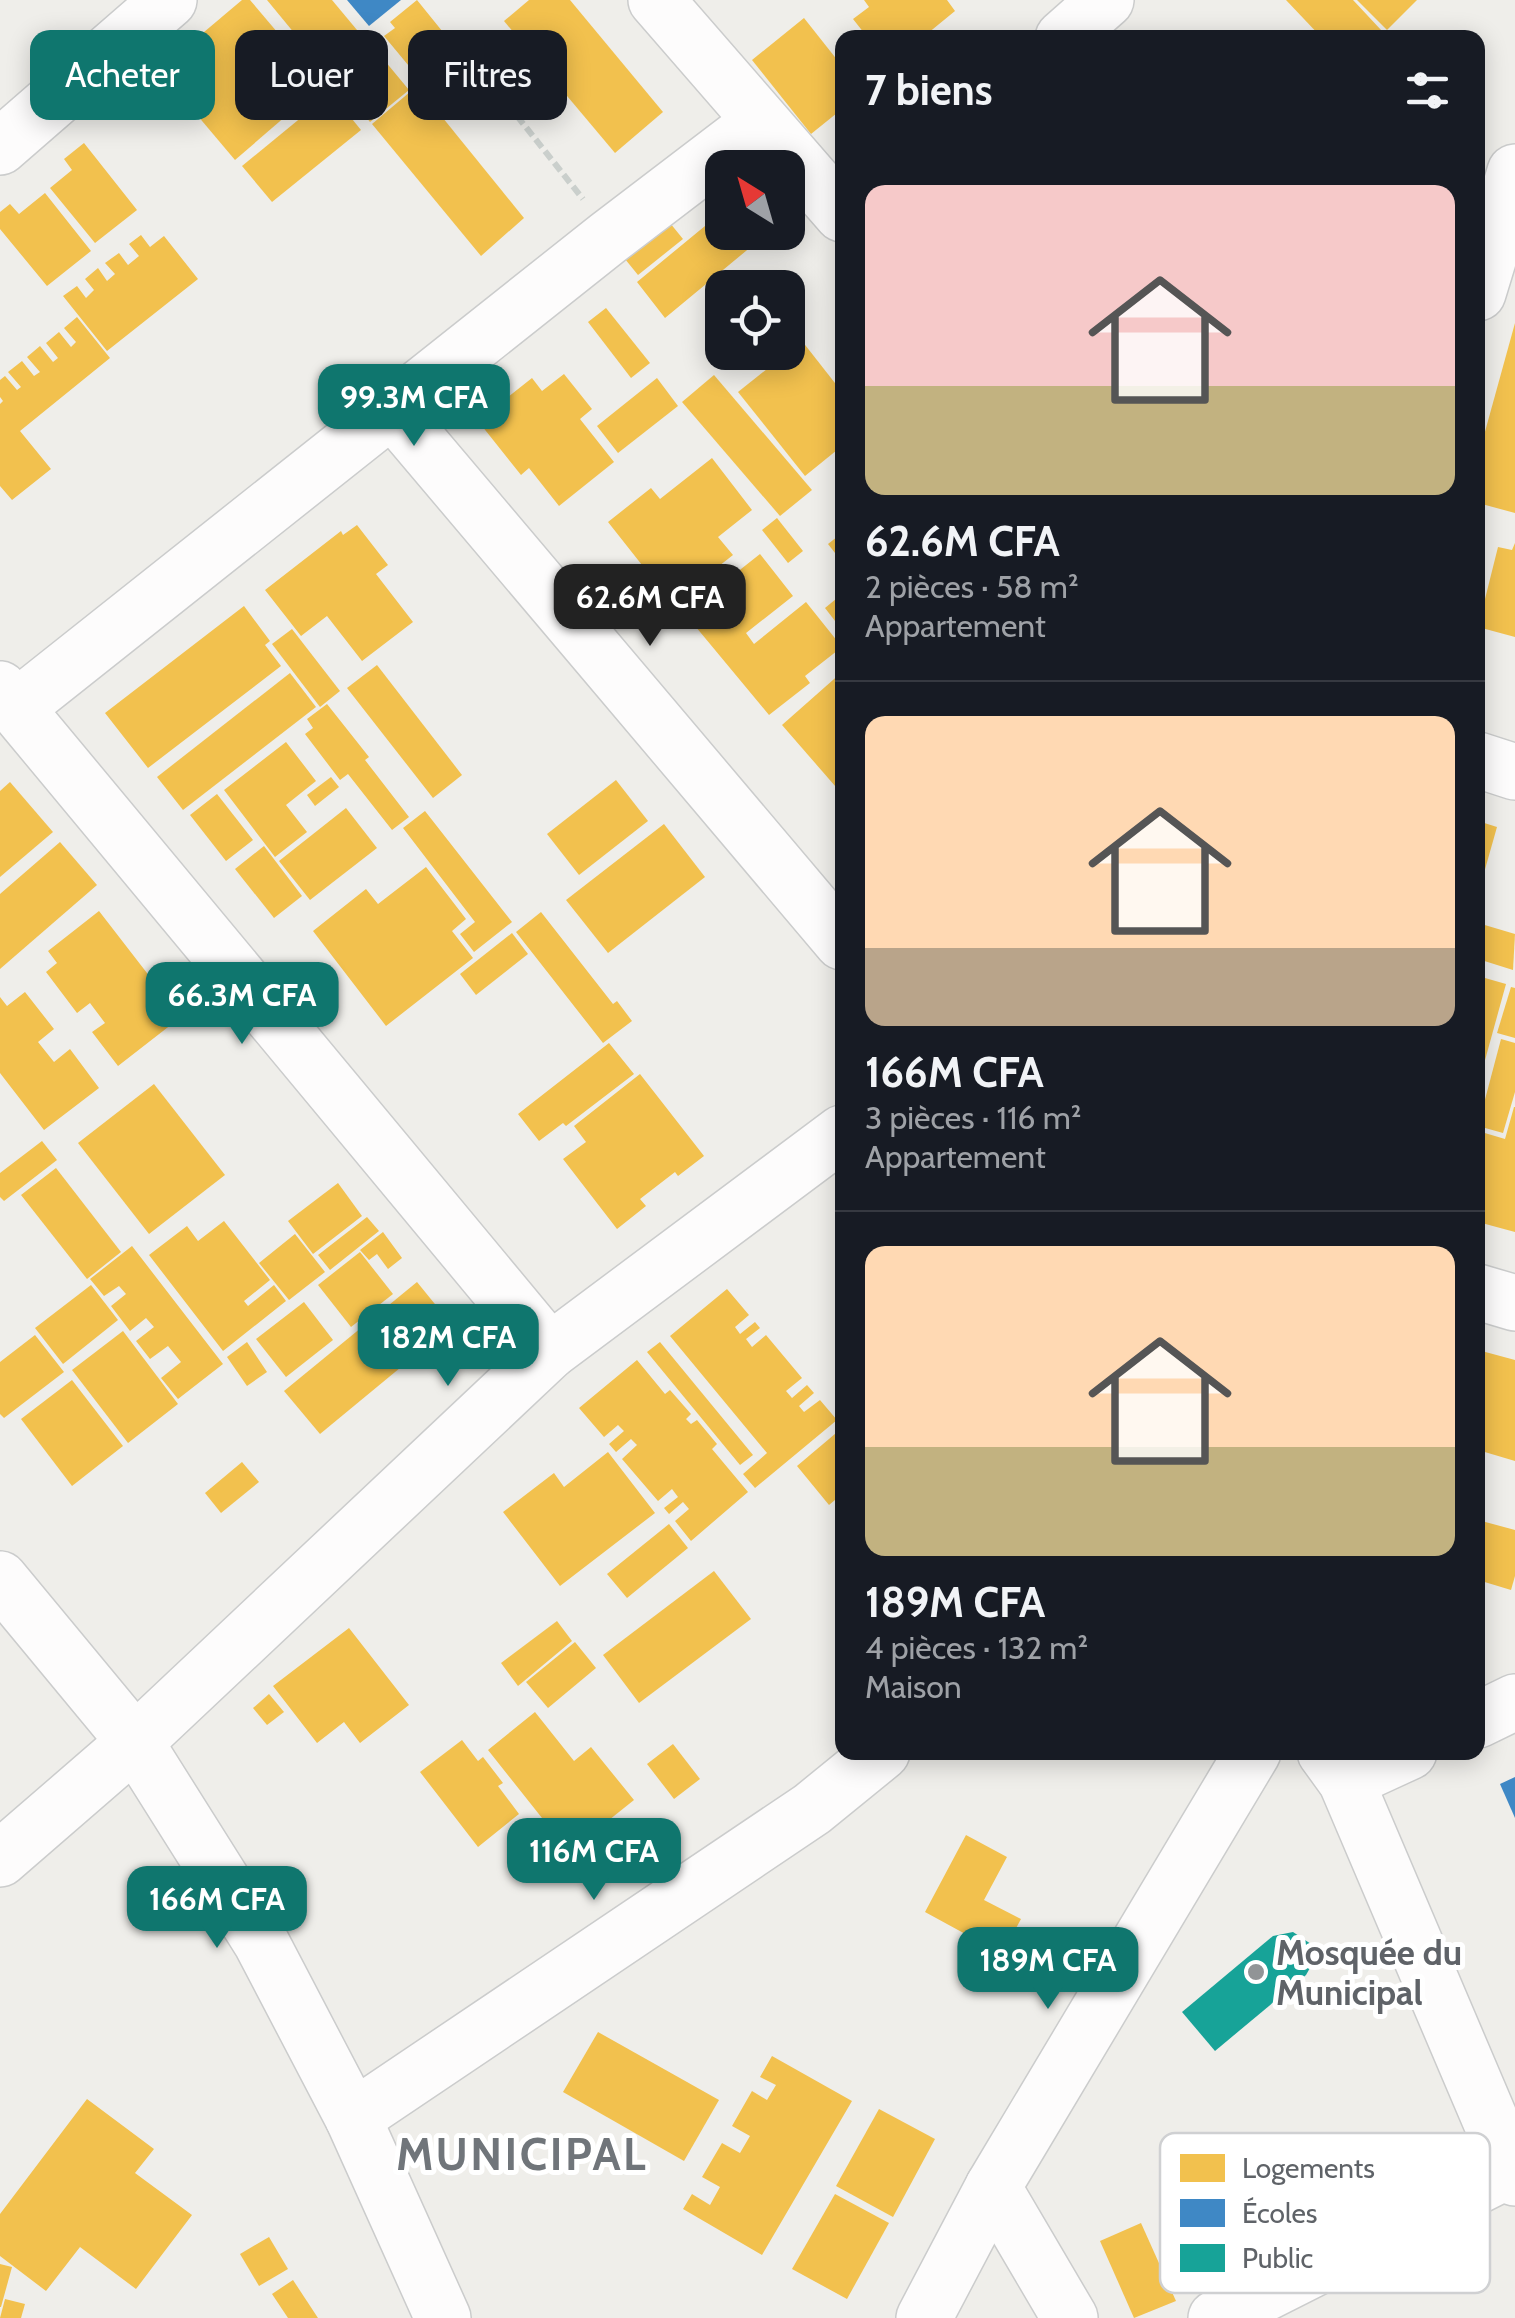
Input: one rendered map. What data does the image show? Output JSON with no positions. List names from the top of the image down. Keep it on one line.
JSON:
{"districts":["MUNICIPAL"],"places":["Mosquée du Municipal"],"legend":["Logements","Écoles","Public"],"north":"top left","page":{"chip":["Acheter","Louer","Filtres"],"heading":"7 biens","list":[{"name":"62.6M CFA","note":"2 pièces · 58 m² · Appartement"},{"name":"166M CFA","note":"3 pièces · 116 m² · Appartement"},{"name":"189M CFA","note":"4 pièces · 132 m² · Maison"}],"price":["99.3M CFA","62.6M CFA","66.3M CFA","182M CFA","116M CFA","166M CFA","189M CFA"]}}
